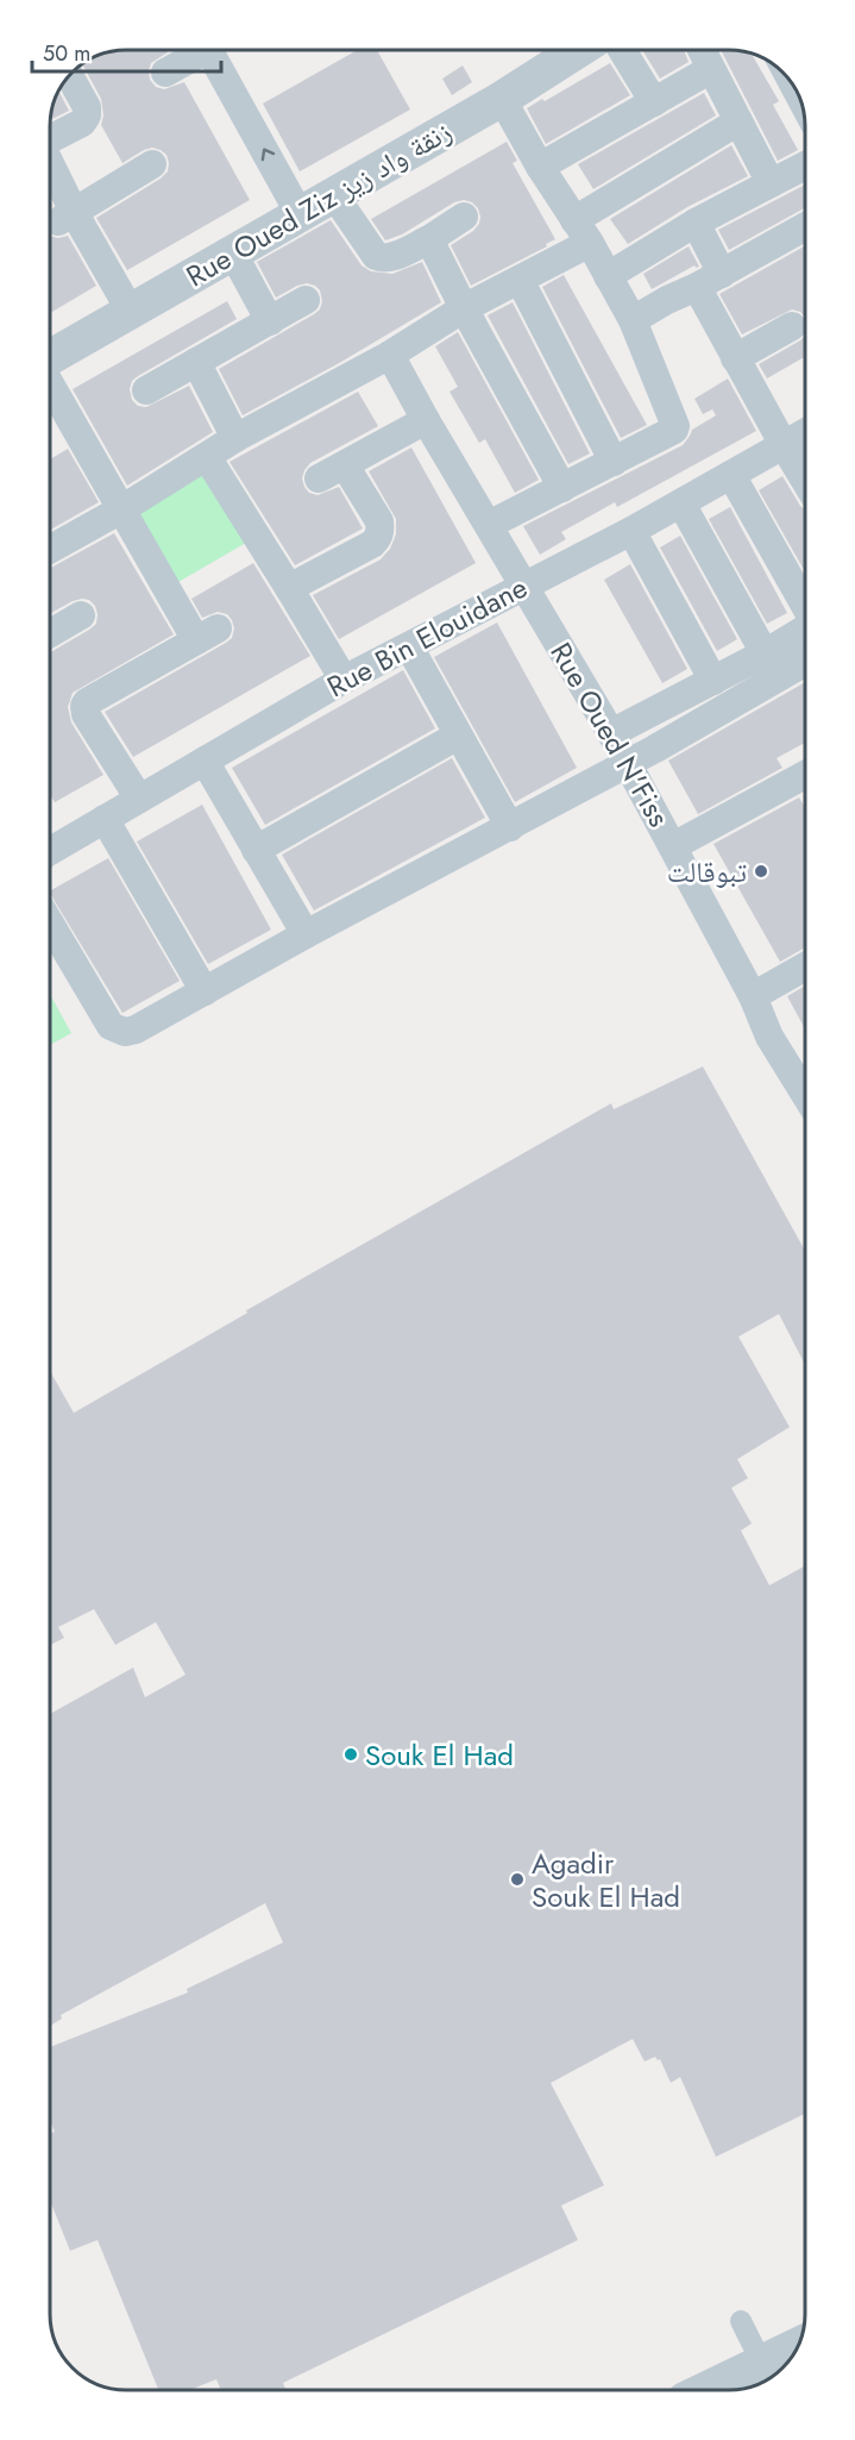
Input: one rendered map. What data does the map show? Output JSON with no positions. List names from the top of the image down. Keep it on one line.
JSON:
{"streets":{"street":["Rue Oued Ziz زنقة واد زيز","Rue Bin Elouidane","Rue Oued N'Fiss"]},"crossings":[["Rue Bin Elouidane","Rue Oued N'Fiss"]],"places":["تبوقالت","Souk El Had","Agadir Souk El Had"],"scale_bar":"50 m"}
